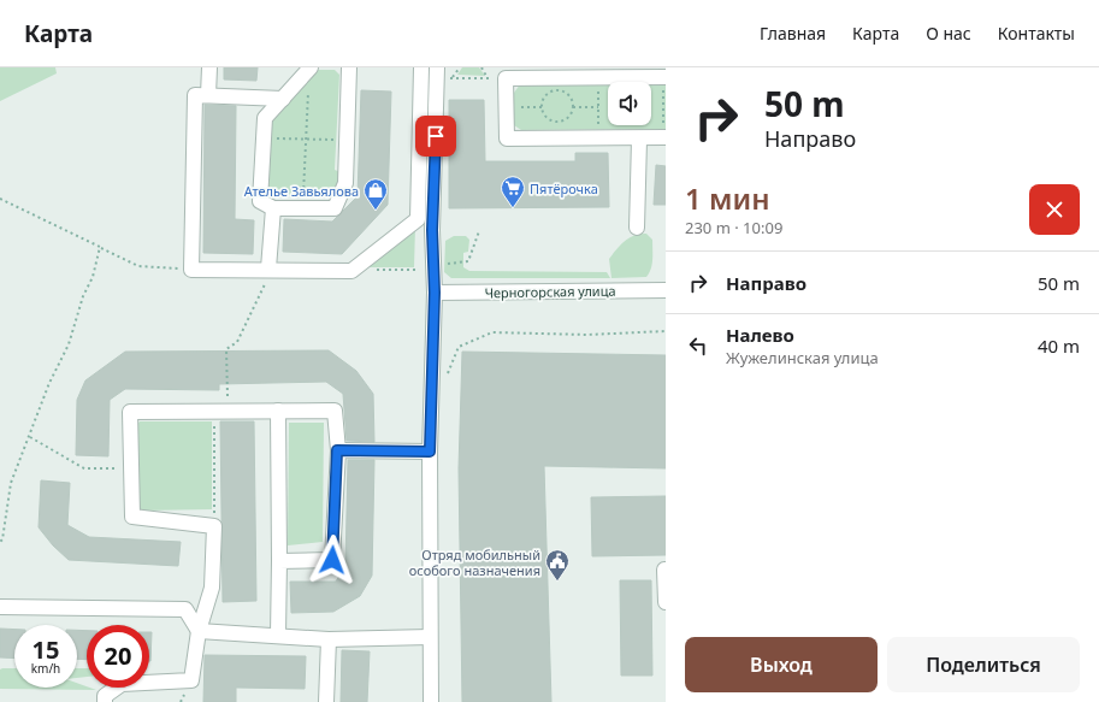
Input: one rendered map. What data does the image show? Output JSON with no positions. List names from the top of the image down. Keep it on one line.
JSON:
{"streets":{"street":["Черногорская улица"]},"places":{"supermarket":["Пятёрочка"],"shop":["Ателье Завьялова"],"public building":["Отряд мобильный особого назначения"]},"page":{"header":"Карта","nav":["Главная","Карта","О нас","Контакты"],"turn":["50 m","Направо"],"heading":["1 мин","230 m · 10:09"],"list":[{"name":"Направо","value":"50 m"},{"name":"Налево","note":"Жужелинская улица","value":"40 m"}],"speed":"15 km/h","limit":"20","buttons":["Выход","Поделиться"]}}
